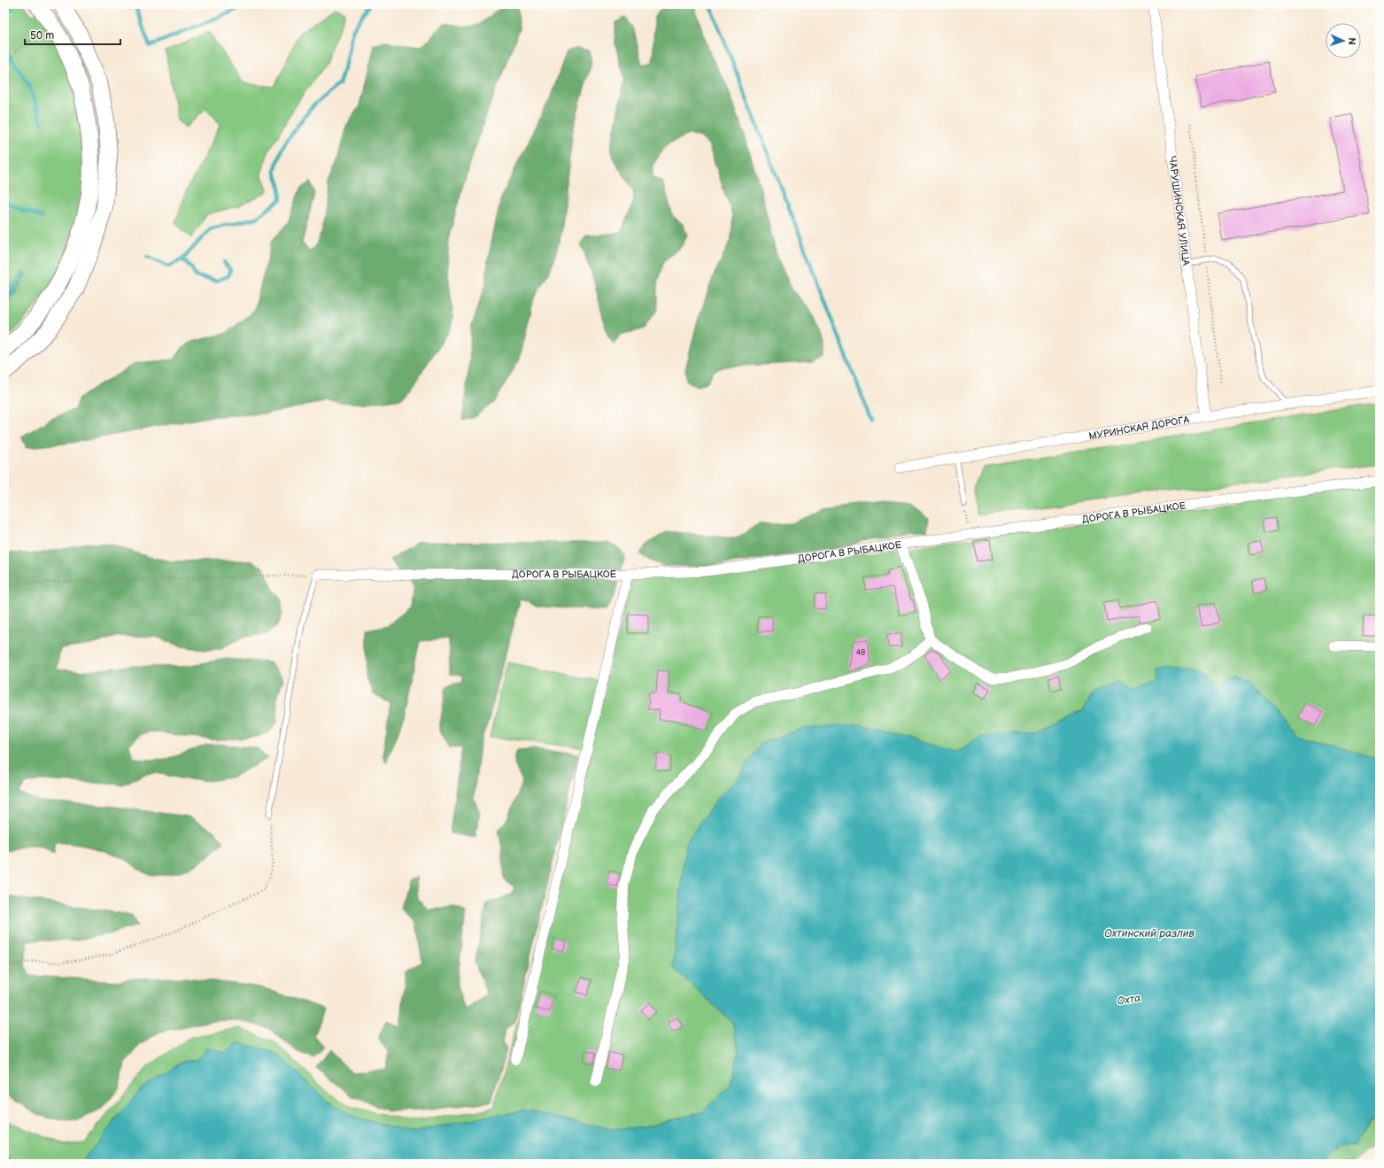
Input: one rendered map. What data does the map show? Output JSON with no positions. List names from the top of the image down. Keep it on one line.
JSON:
{"streets":{"street":["ЧАРУШИНСКАЯ УЛИЦА","МУРИНСКАЯ ДОРОГА","ДОРОГА В РЫБАЦКОЕ"]},"crossings":[["ЧАРУШИНСКАЯ УЛИЦА","МУРИНСКАЯ ДОРОГА"]],"water":["Охтинский разлив","Охта"],"house_numbers":["48"],"scale_bar":"50 m","north":"right"}
